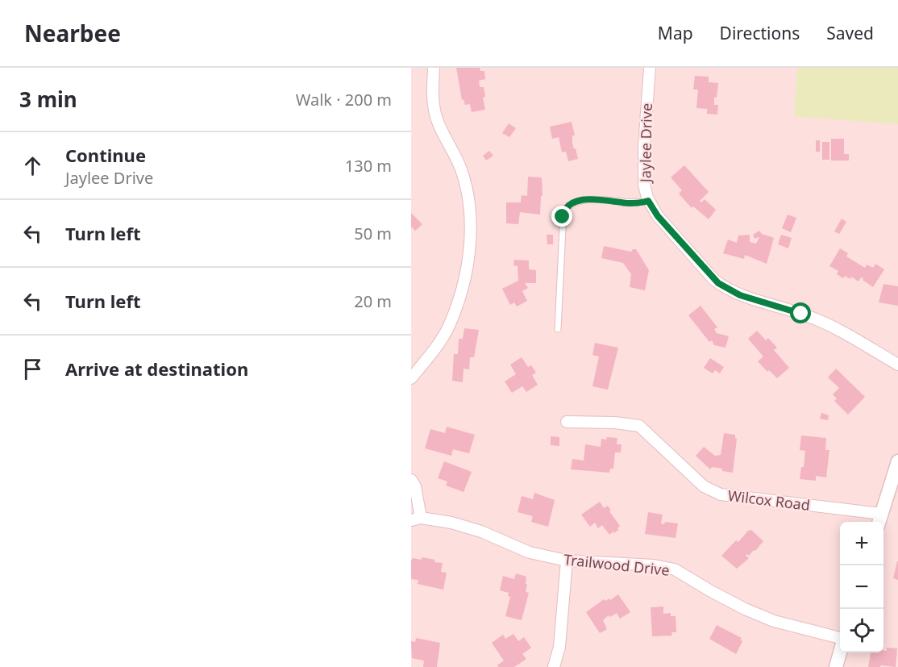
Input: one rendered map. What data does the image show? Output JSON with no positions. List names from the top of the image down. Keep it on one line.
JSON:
{"streets":{"street":["Jaylee Drive","Wilcox Road","Trailwood Drive"]},"page":{"header":"Nearbee","nav":["Map","Directions","Saved"],"heading":["3 min","Walk · 200 m"],"list":[["Continue","Jaylee Drive","130 m"],["Turn left","50 m"],["Turn left","20 m"],"Arrive at destination"],"map_buttons":["+","−"]}}
